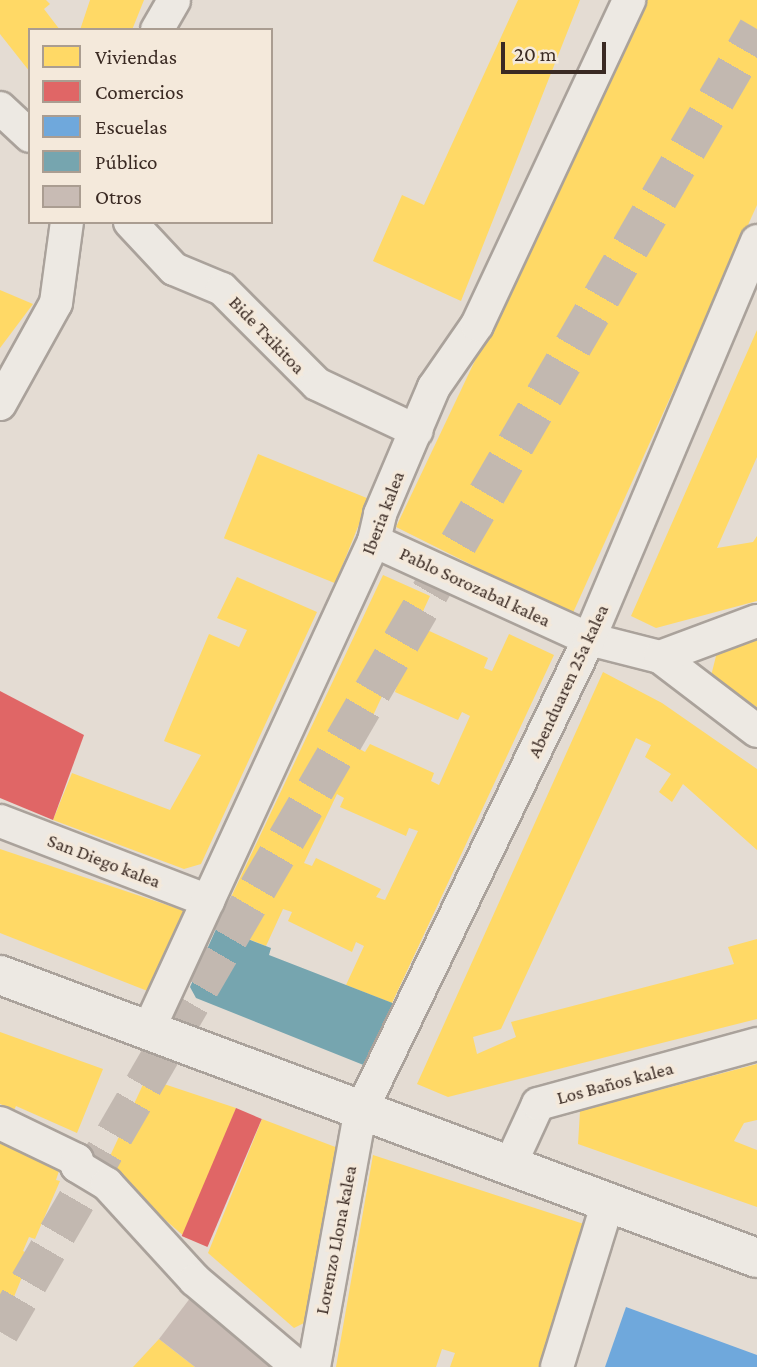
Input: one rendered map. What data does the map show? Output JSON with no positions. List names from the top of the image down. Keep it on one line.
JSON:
{"streets":{"street":["Bide Txikitoa","Iberia kalea","Pablo Sorozabal kalea","Abenduaren 25a kalea","San Diego kalea","Los Baños kalea","Lorenzo Llona kalea"]},"crossings":[["Bide Txikitoa","Iberia kalea"],["Iberia kalea","Pablo Sorozabal kalea"],["Iberia kalea","San Diego kalea"],["Pablo Sorozabal kalea","Abenduaren 25a kalea"],["Abenduaren 25a kalea","Lorenzo Llona kalea"]],"legend":["Viviendas","Comercios","Escuelas","Público","Otros"],"scale_bar":"20 m"}
